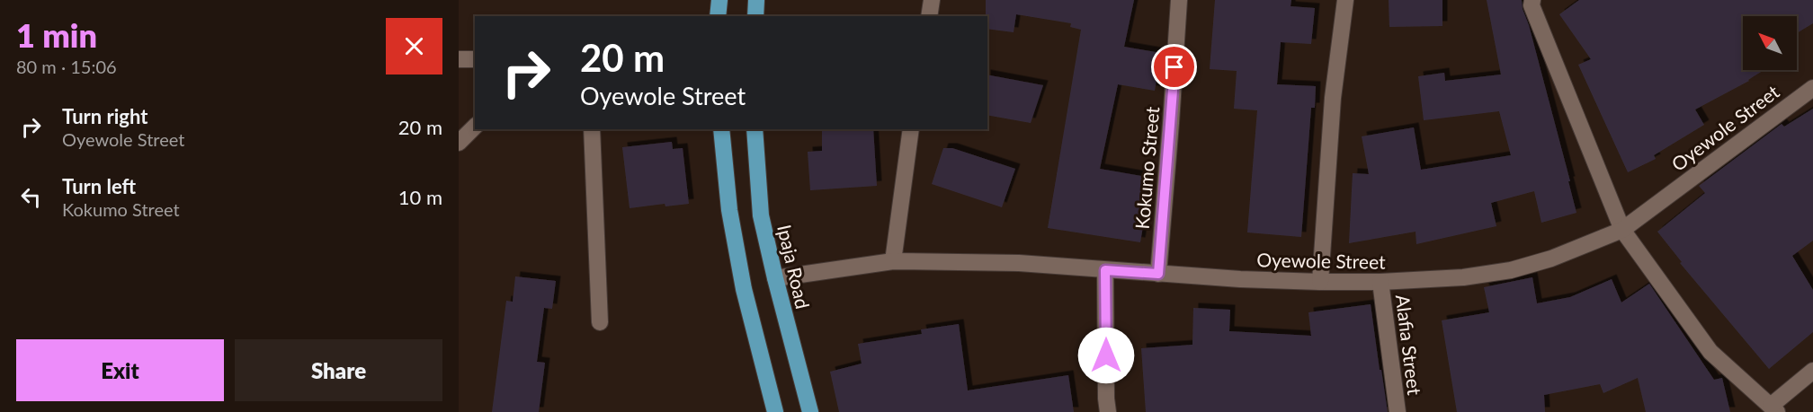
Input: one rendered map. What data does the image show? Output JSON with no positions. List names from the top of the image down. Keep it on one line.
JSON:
{"streets":{"main road":["Ipaja Road"],"street":["Oyewole Street","Kokumo Street","Alafia Street"]},"crossings":[["Oyewole Street","Kokumo Street"],["Oyewole Street","Ipaja Road"],["Oyewole Street","Alafia Street"]],"north":"top left","page":{"heading":["1 min","80 m · 15:06"],"turn":["20 m","Oyewole Street"],"list":[{"name":"Turn right","note":"Oyewole Street","value":"20 m"},{"name":"Turn left","note":"Kokumo Street","value":"10 m"}],"buttons":["Exit","Share"]}}
